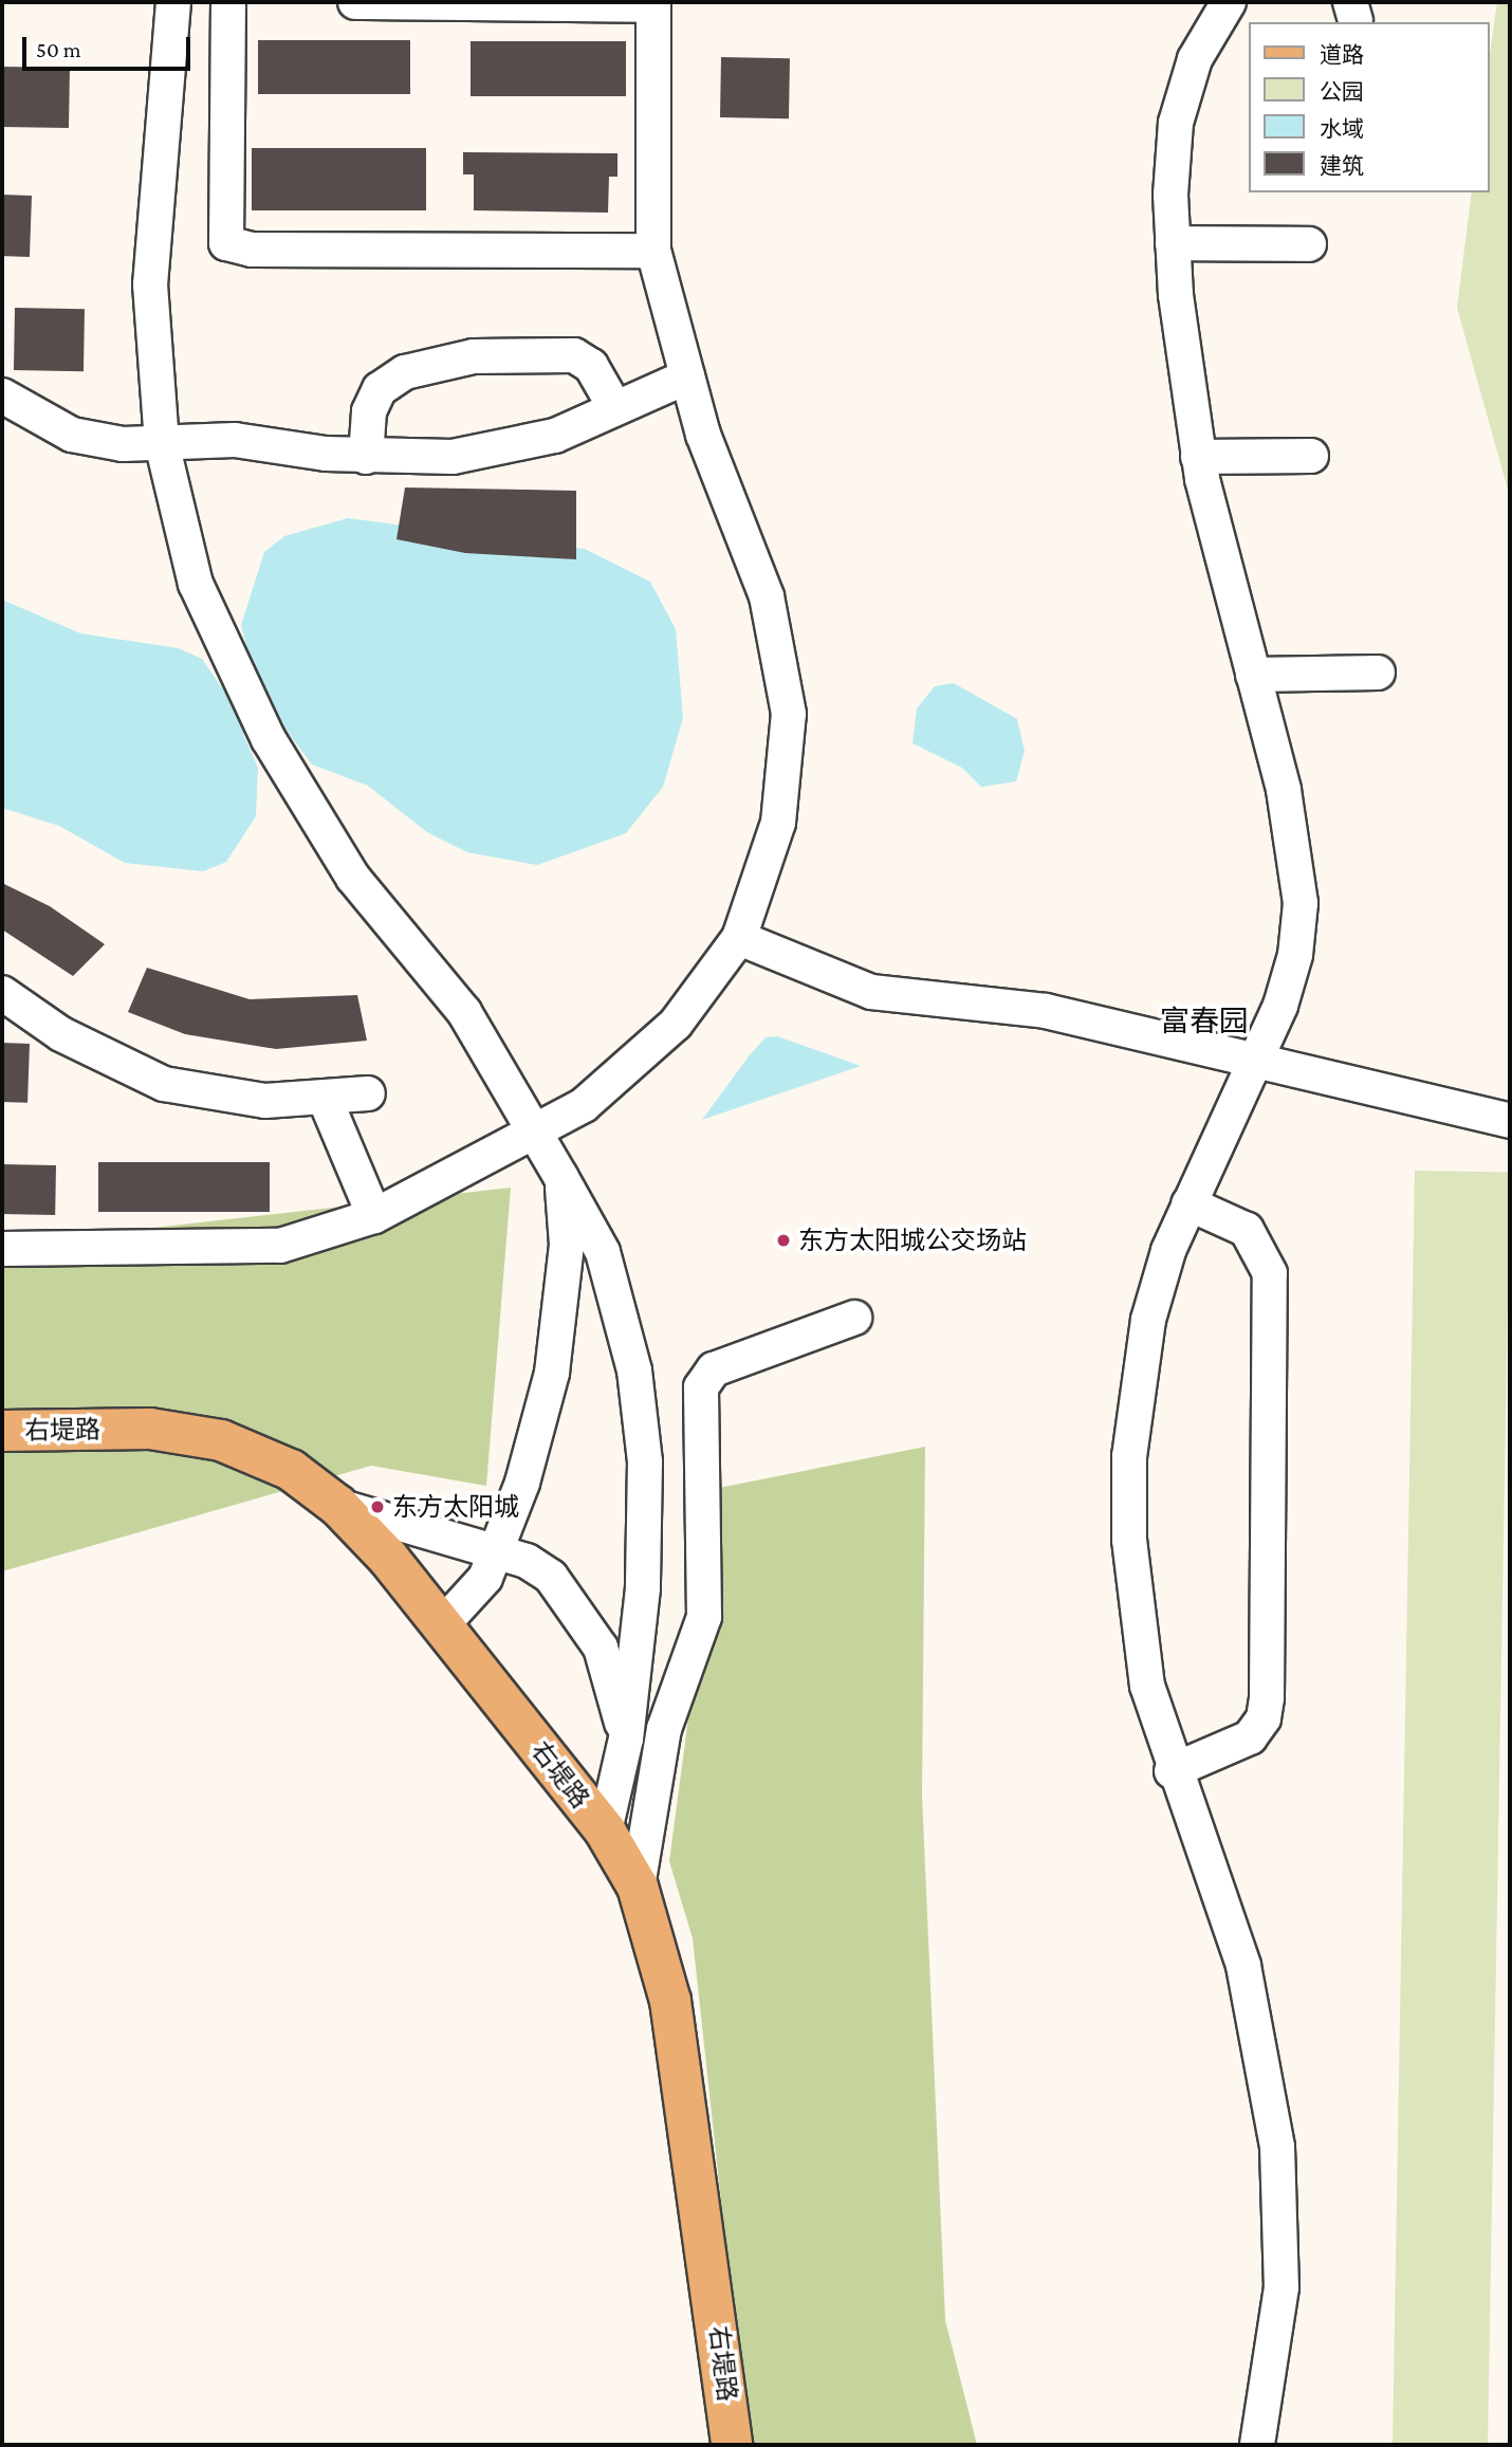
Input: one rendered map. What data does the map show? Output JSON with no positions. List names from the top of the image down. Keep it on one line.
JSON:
{"streets":{"main road":["右堤路"]},"districts":["富春园"],"places":["东方太阳城公交场站","东方太阳城"],"legend":["道路","公园","水域","建筑"],"scale_bar":"50 m"}
